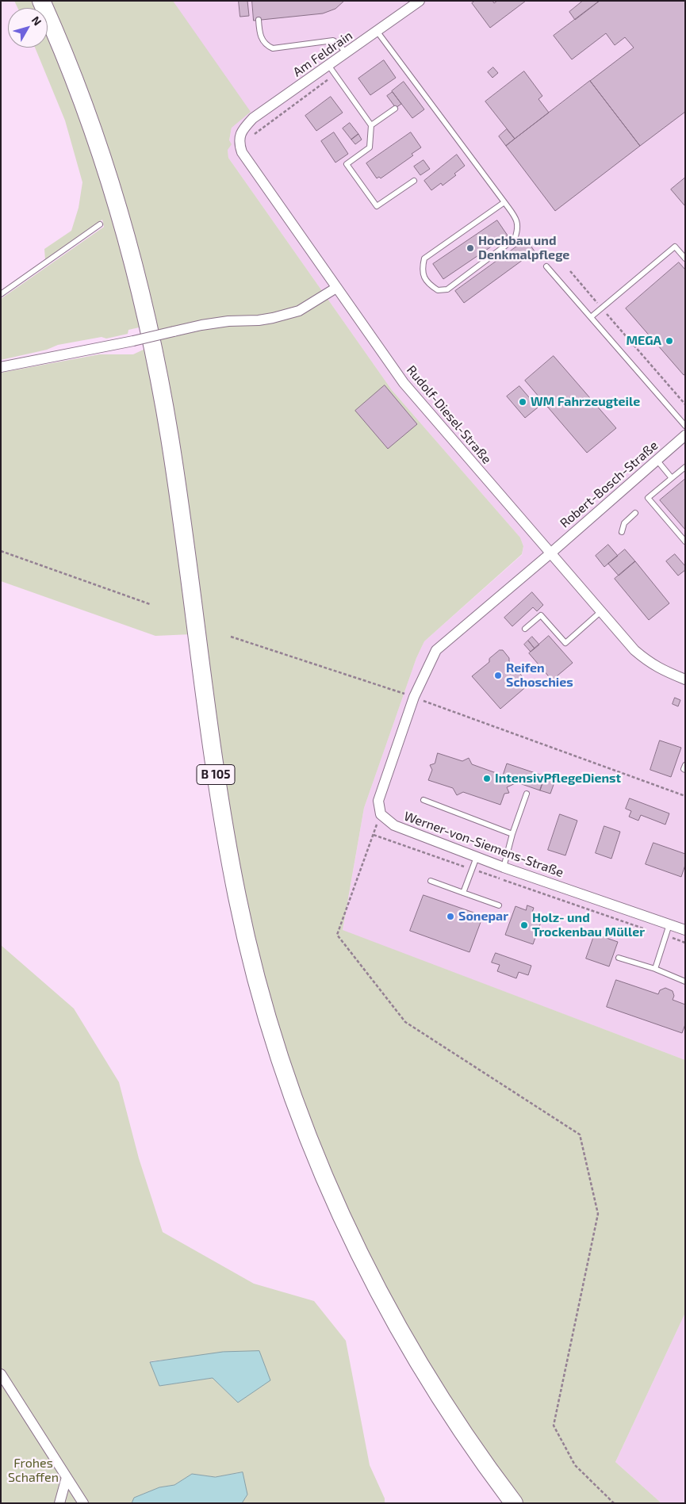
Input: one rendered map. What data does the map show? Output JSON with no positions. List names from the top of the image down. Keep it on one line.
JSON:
{"streets":{"highway":["B 105"],"street":["Am Feldrain","Rudolf-Diesel-Straße","Robert-Bosch-Straße","Werner-von-Siemens-Straße"]},"crossings":[["Am Feldrain","Rudolf-Diesel-Straße"],["Rudolf-Diesel-Straße","Robert-Bosch-Straße"]],"parks":["Frohes Schaffen"],"places":["Hochbau und Denkmalpflege","MEGA","WM Fahrzeugteile","Reifen Schoschies","IntensivPflegeDienst","Sonepar","Holz- und Trockenbau Müller"],"north":"top right"}
